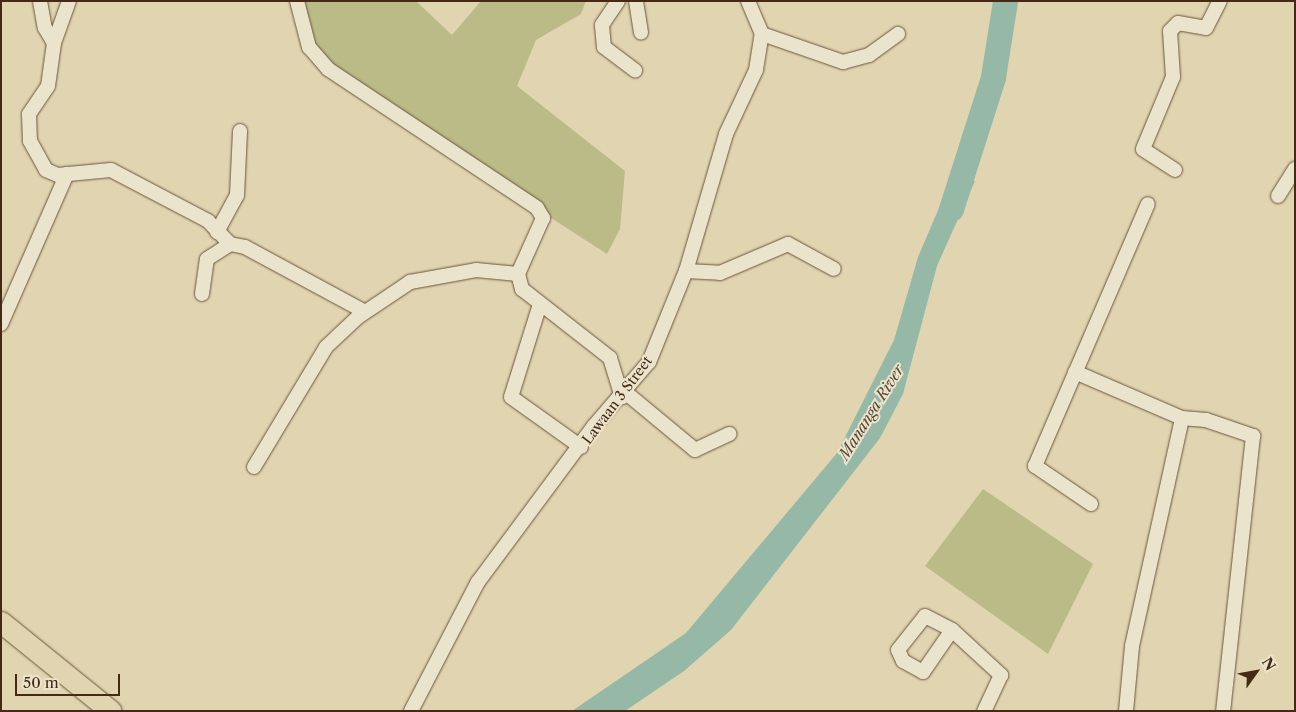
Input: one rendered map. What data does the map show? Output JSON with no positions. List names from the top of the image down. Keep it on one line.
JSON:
{"streets":{"street":["Lawaan 3 Street"]},"water":["Mananga River"],"scale_bar":"50 m","north":"top right"}
